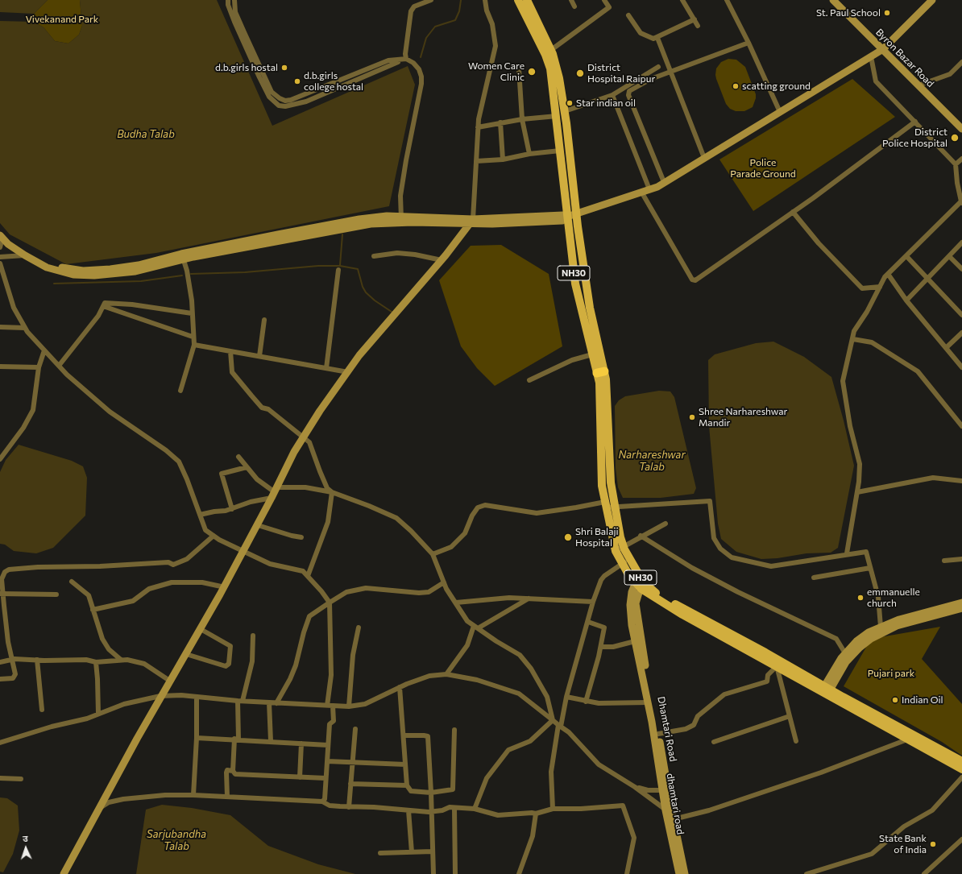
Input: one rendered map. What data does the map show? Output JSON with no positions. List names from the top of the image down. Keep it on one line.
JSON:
{"streets":{"main road":["NH30"],"street":["Byron Bazar Road","Dhamtari Road","dhamtari road"]},"crossings":[["NH30","Dhamtari Road"],["NH30","dhamtari road"],["Dhamtari Road","dhamtari road"]],"water":["Budha Talab","Narhareshwar Talab","Sarjubandha Talab"],"parks":["Vivekanand Park","Police Parade Ground","Pujari park"],"places":["St. Paul School","d.b.girls hostal","Women Care Clinic","District Hospital Raipur","d.b.girls college hostal","scatting ground","Star indian oil","District Police Hospital","Shree Narhareshwar Mandir","Shri Balaji Hospital","emmanuelle church","Indian Oil","State Bank of India"],"north":"top"}
